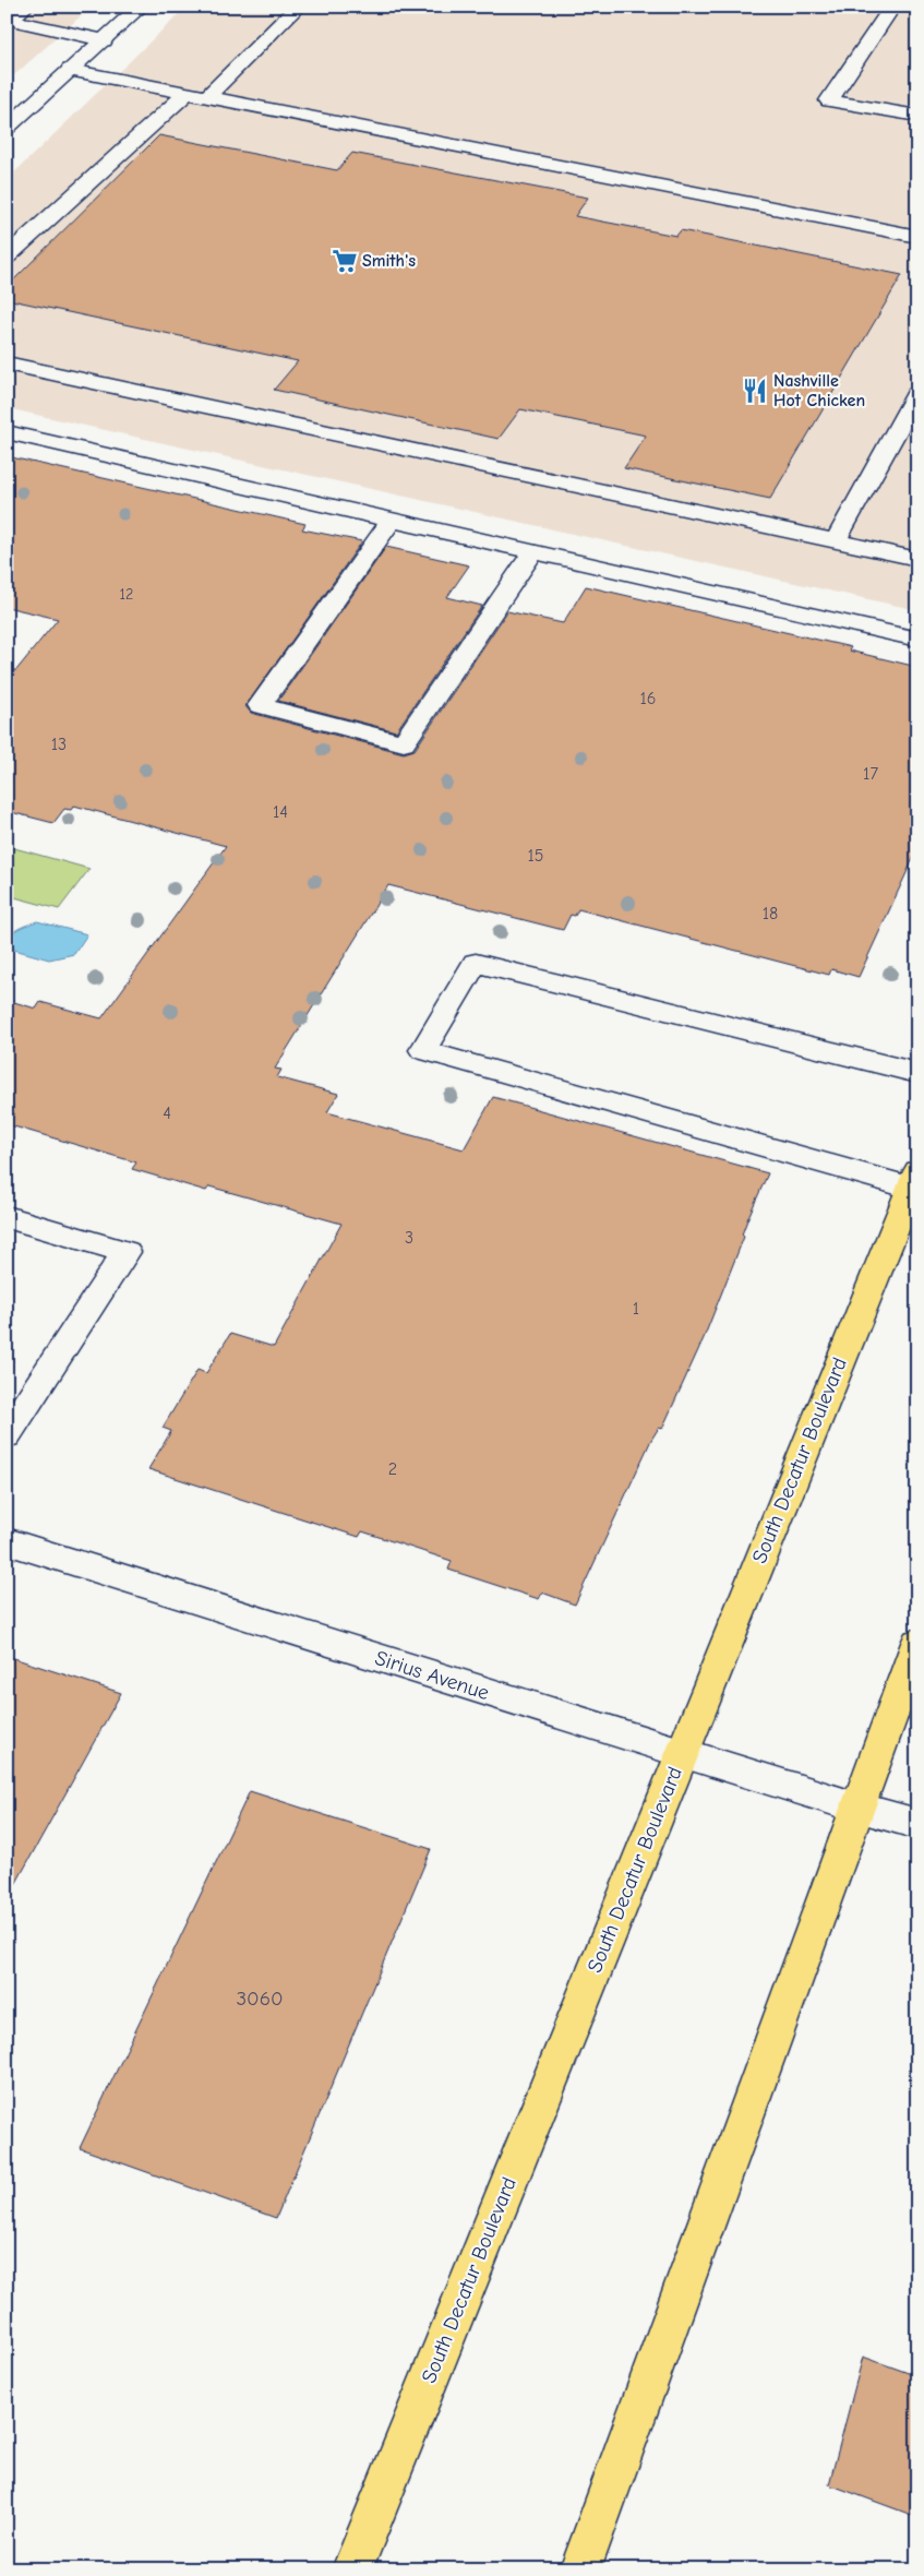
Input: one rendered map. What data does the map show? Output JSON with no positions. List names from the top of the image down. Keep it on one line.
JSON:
{"streets":{"main road":["South Decatur Boulevard"],"street":["Sirius Avenue"]},"crossings":[["South Decatur Boulevard","Sirius Avenue"]],"places":{"supermarket":["Smith's"],"restaurant":["Nashville Hot Chicken"]},"house_numbers":["12","16","13","17","14","15","18","4","3","1","2","3060"]}
